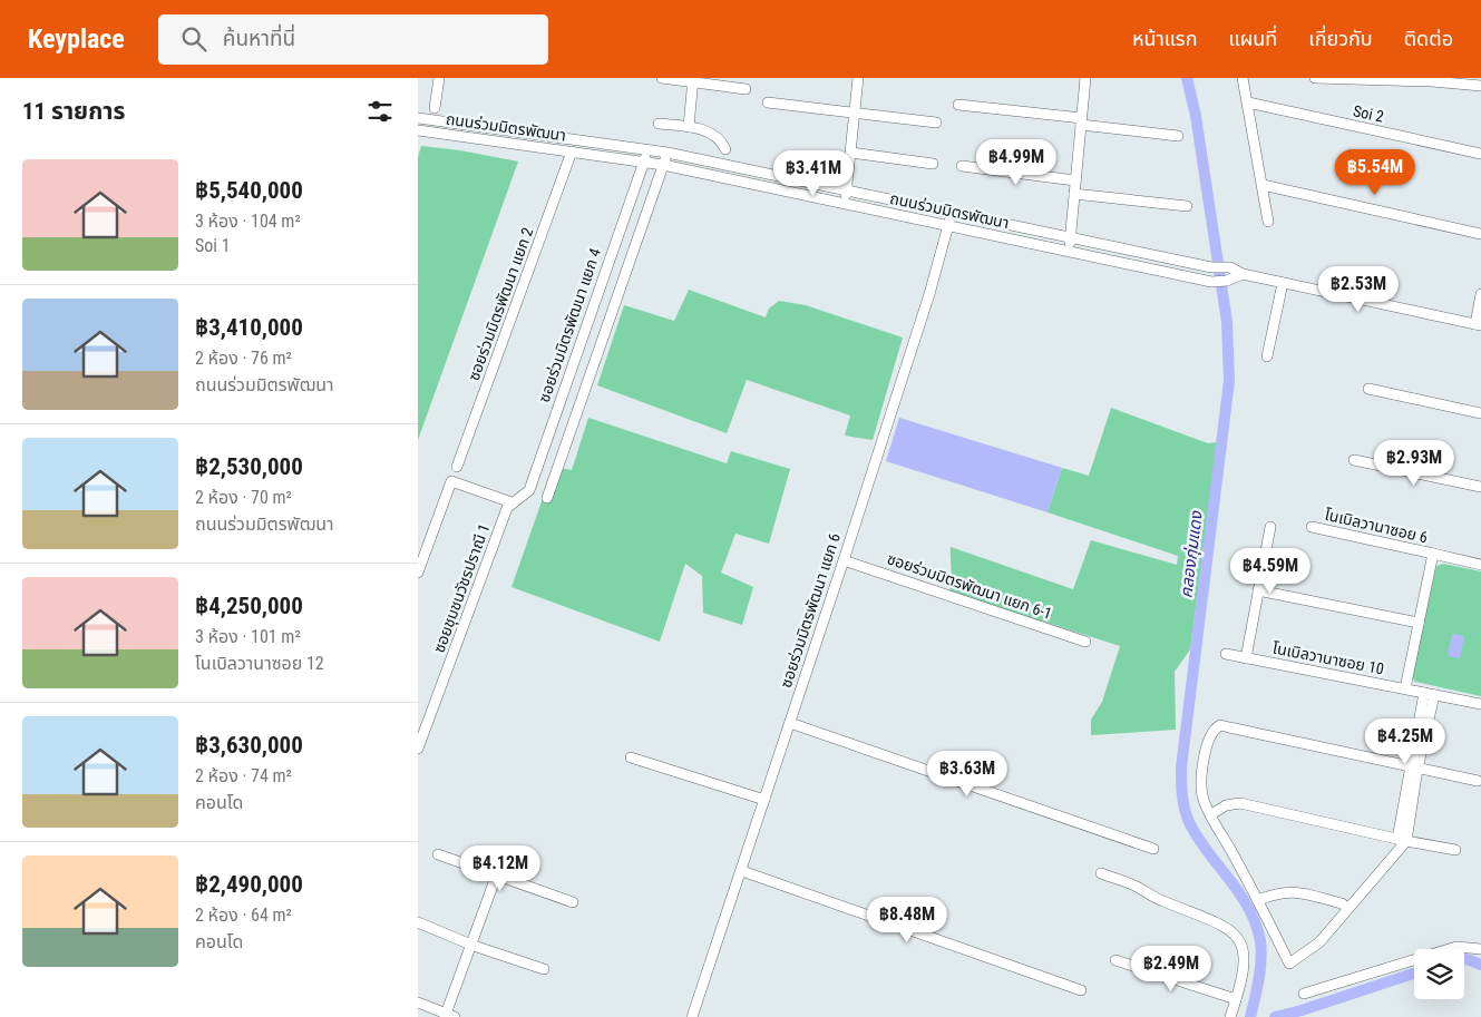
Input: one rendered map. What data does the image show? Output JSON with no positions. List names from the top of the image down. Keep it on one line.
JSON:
{"streets":{"street":["Soi 2","ถนนร่วมมิตรพัฒนา","ซอยร่วมมิตรพัฒนา แยก 2","ซอยร่วมมิตรพัฒนา แยก 4","โนเบิลวานาซอย 6","ซอยร่วมมิตรพัฒนา แยก 6-1","ซอยชุมชนวัชรปราณี 1","ซอยร่วมมิตรพัฒนา แยก 6","โนเบิลวานาซอย 10"]},"crossings":[["ถนนร่วมมิตรพัฒนา","ซอยร่วมมิตรพัฒนา แยก 2"],["ถนนร่วมมิตรพัฒนา","ซอยร่วมมิตรพัฒนา แยก 4"],["ถนนร่วมมิตรพัฒนา","ซอยร่วมมิตรพัฒนา แยก 6"],["ซอยร่วมมิตรพัฒนา แยก 4","ซอยชุมชนวัชรปราณี 1"],["ซอยร่วมมิตรพัฒนา แยก 6-1","ซอยร่วมมิตรพัฒนา แยก 6"]],"water":["คลองกุ่มแดง"],"page":{"header":"Keyplace","search":"ค้นหาที่นี่","nav":["หน้าแรก","แผนที่","เกี่ยวกับ","ติดต่อ"],"heading":"11 รายการ","price":["฿4.99M","฿5.54M","฿3.41M","฿2.53M","฿2.93M","฿4.59M","฿4.25M","฿3.63M","฿4.12M","฿8.48M","฿2.49M"],"list":[{"name":"฿5,540,000","note":"3 ห้อง · 104 m² · Soi 1"},{"name":"฿3,410,000","note":"2 ห้อง · 76 m² · ถนนร่วมมิตรพัฒนา"},{"name":"฿2,530,000","note":"2 ห้อง · 70 m² · ถนนร่วมมิตรพัฒนา"},{"name":"฿4,250,000","note":"3 ห้อง · 101 m² · โนเบิลวานาซอย 12"},{"name":"฿3,630,000","note":"2 ห้อง · 74 m² · คอนโด"},{"name":"฿2,490,000","note":"2 ห้อง · 64 m² · คอนโด"}]}}
